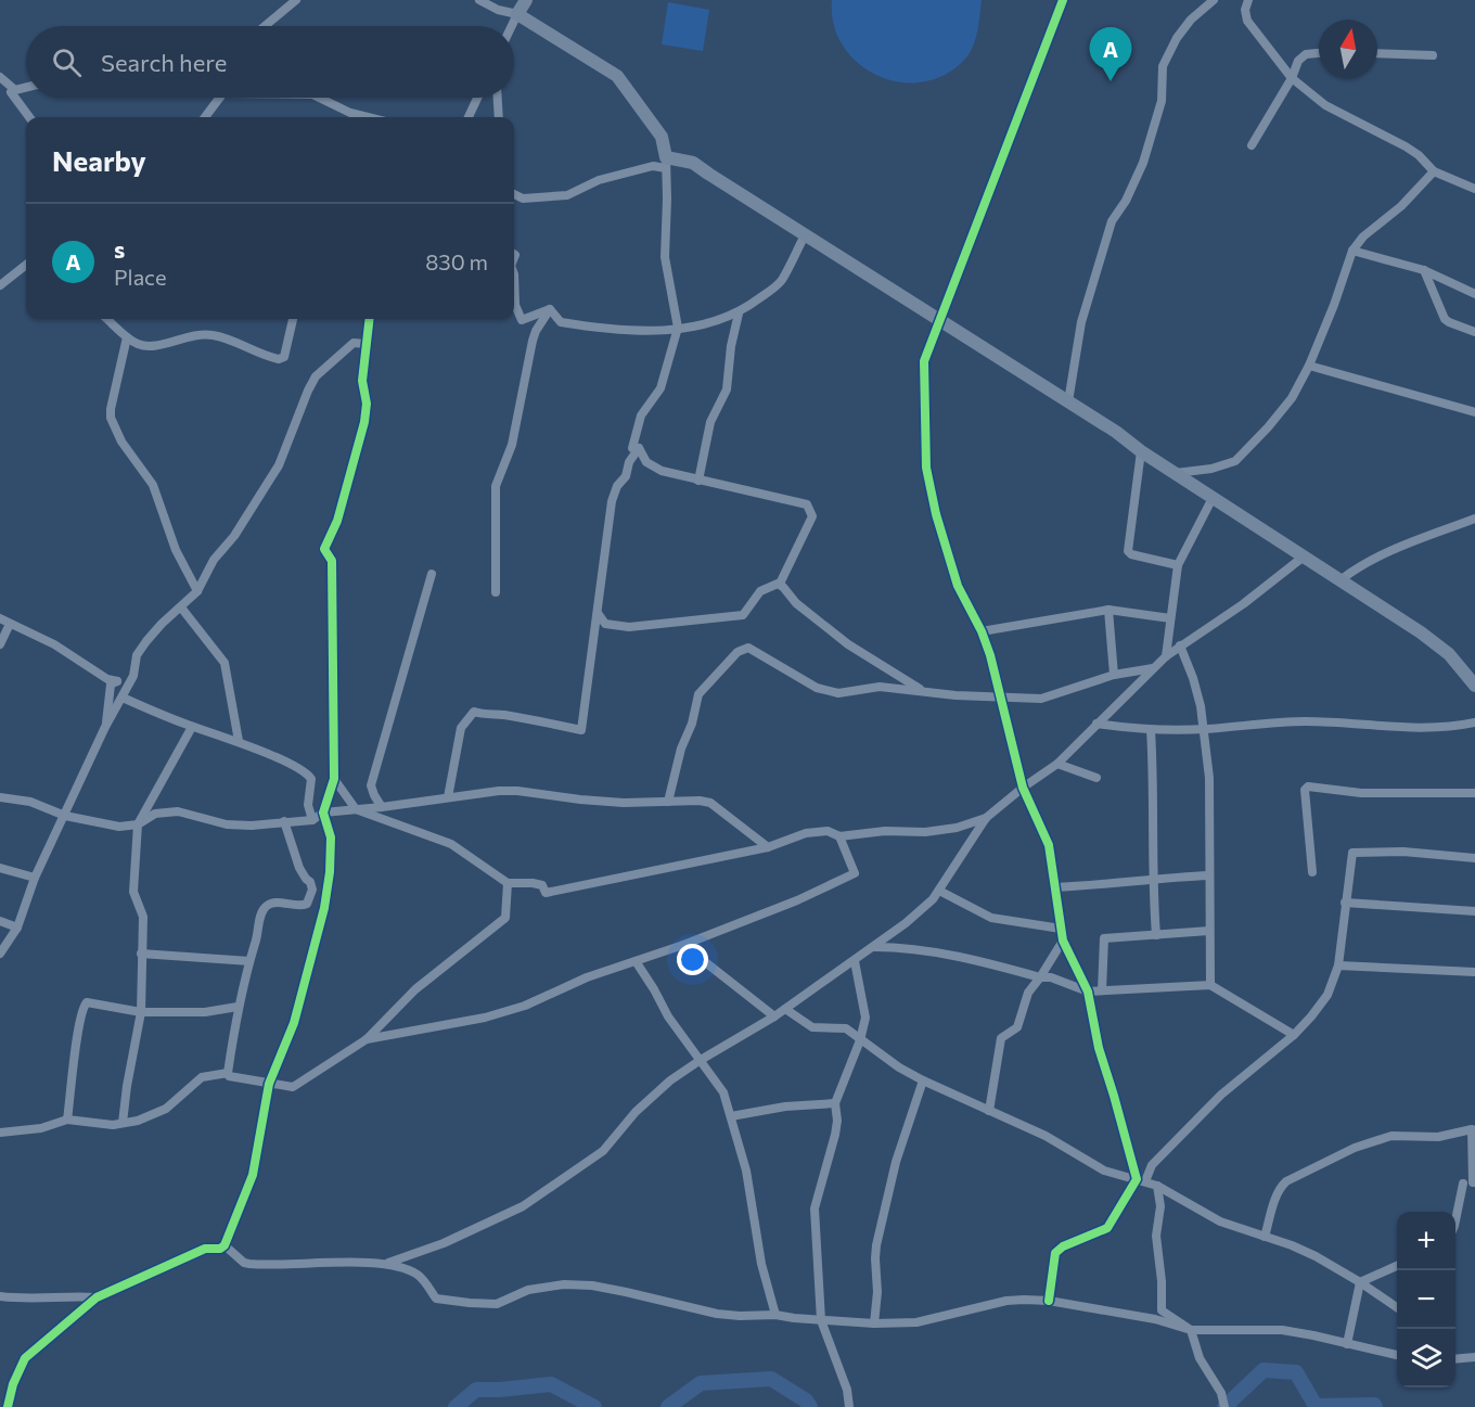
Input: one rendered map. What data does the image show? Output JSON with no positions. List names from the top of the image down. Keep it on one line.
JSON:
{"north":"top","page":{"search":"Search here","pins":"A","heading":"Nearby","list":[{"mark":"A","name":"s","note":"Place","value":"830 m"}],"map_buttons":["+","−"]}}
